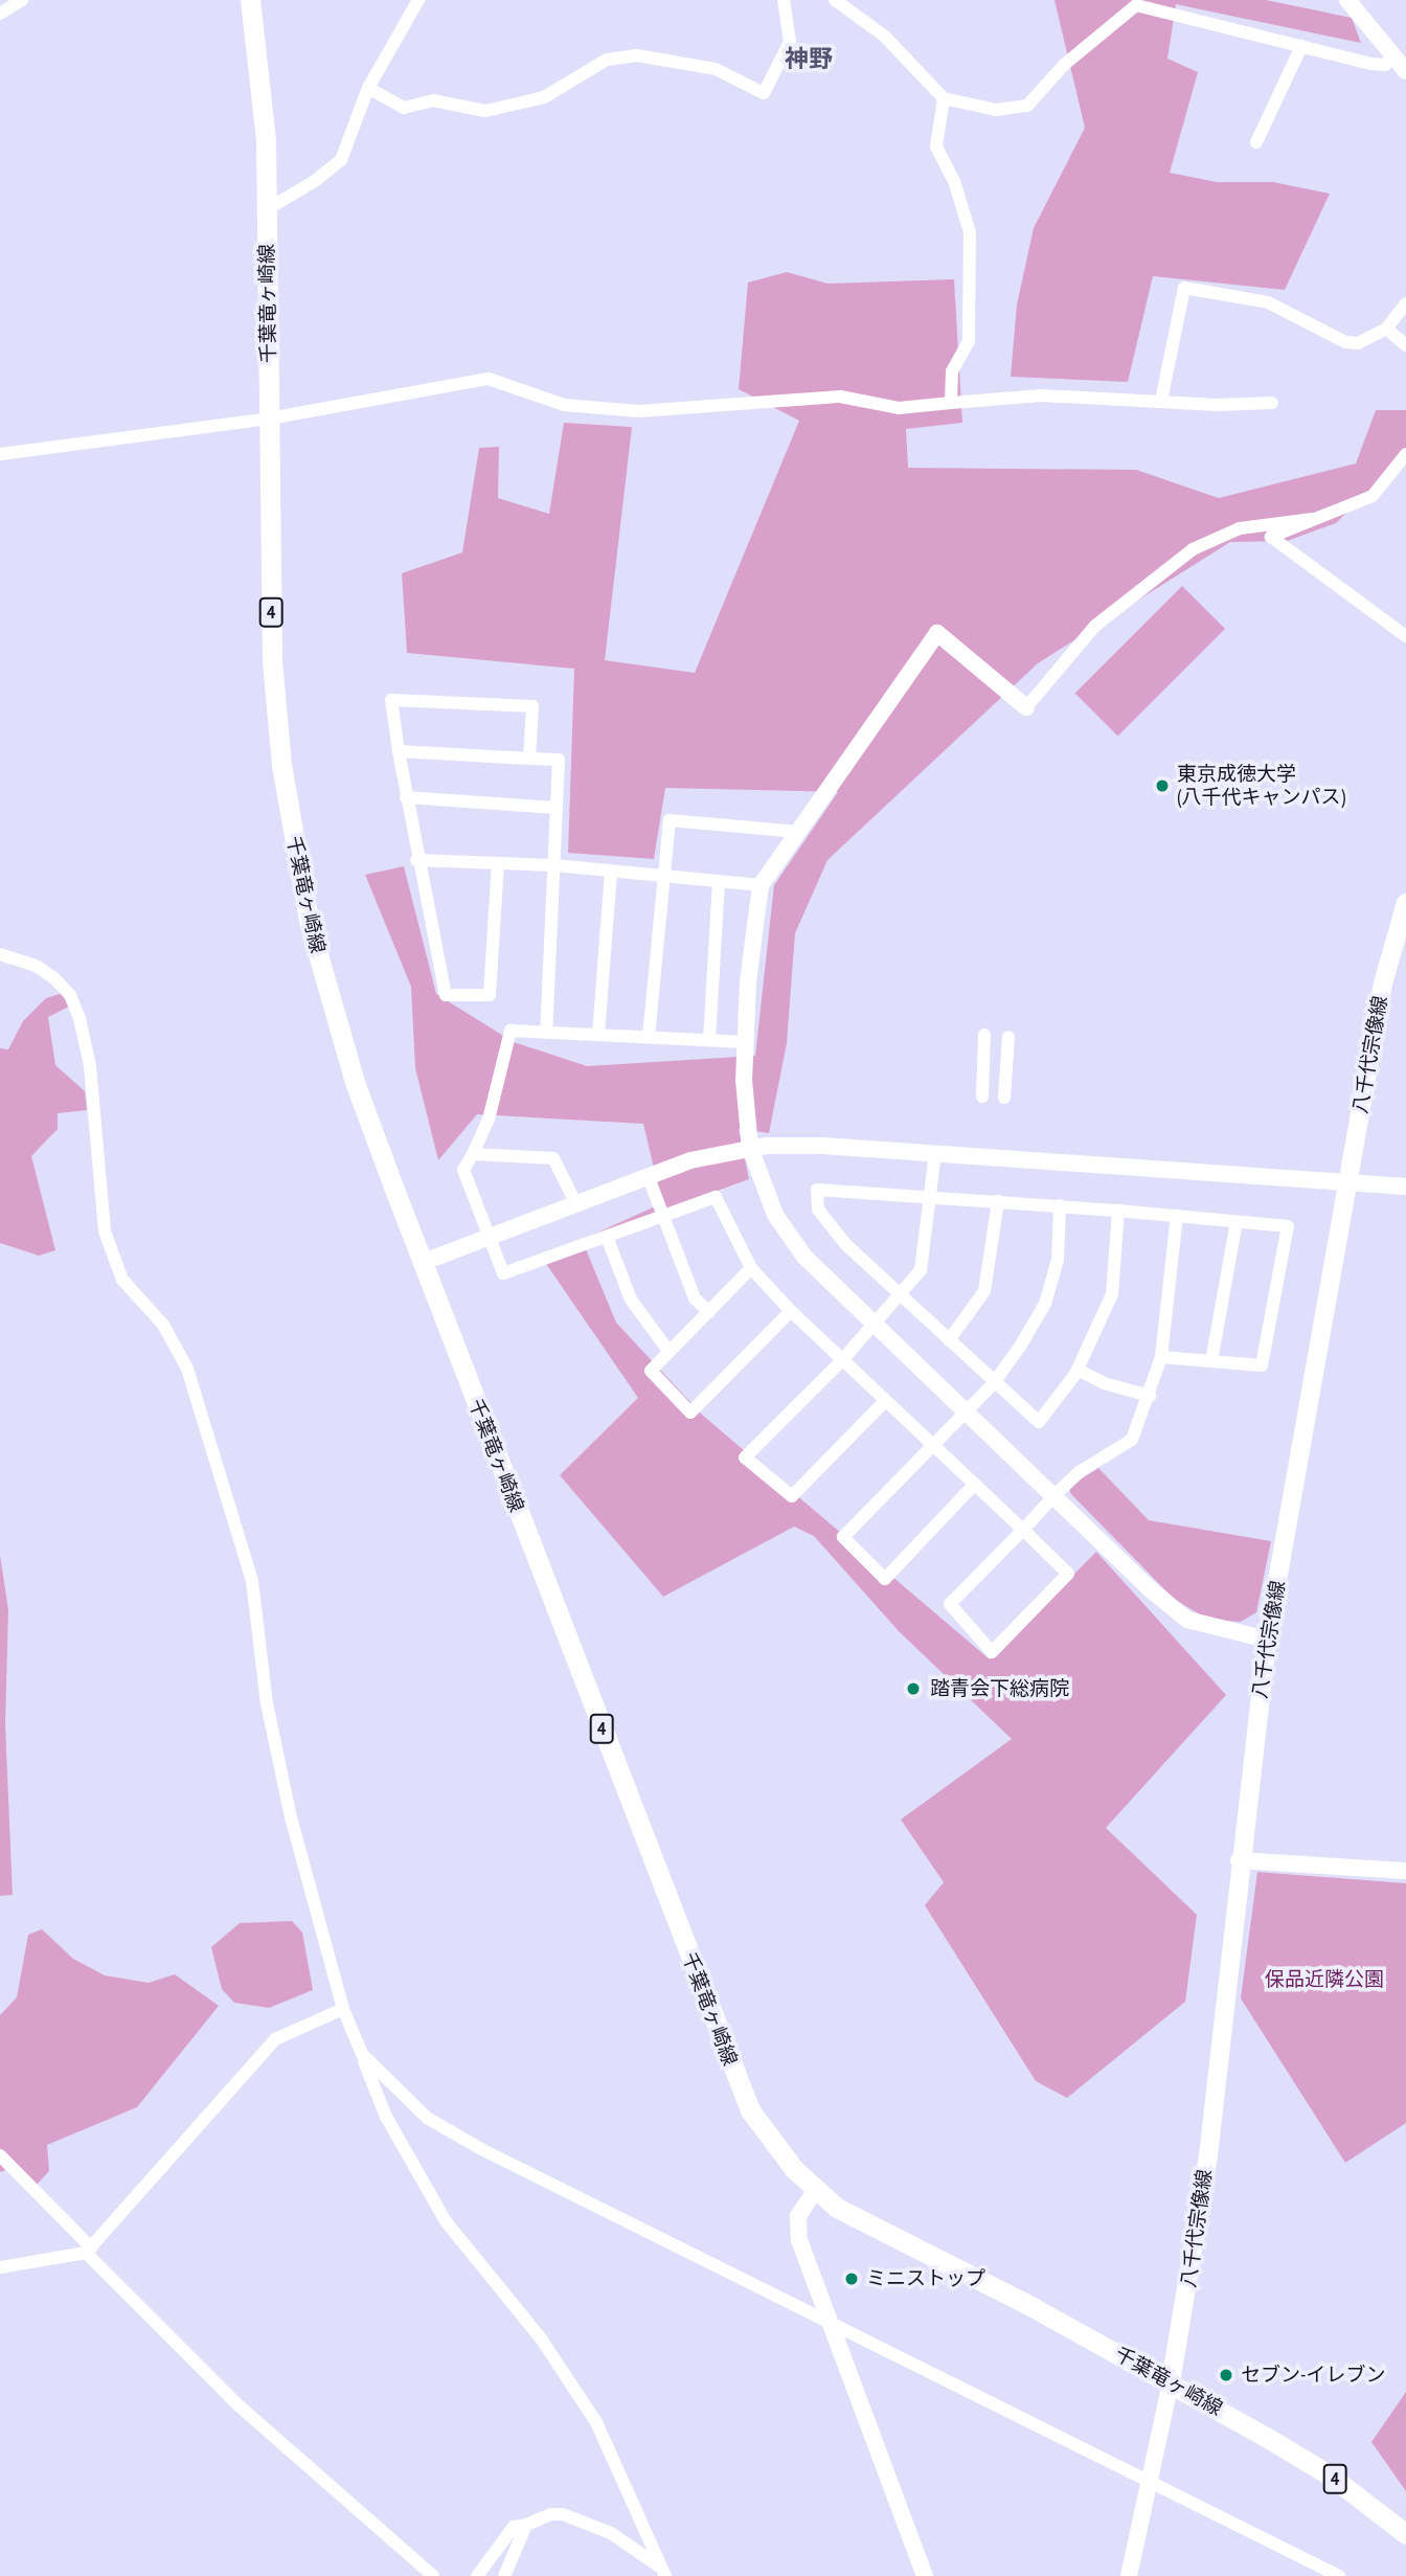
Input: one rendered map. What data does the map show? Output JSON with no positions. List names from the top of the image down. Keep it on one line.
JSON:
{"streets":{"main road":["千葉竜ヶ崎線","4","八千代宗像線"]},"crossings":[["千葉竜ヶ崎線","八千代宗像線"]],"districts":["神野"],"parks":["保品近隣公園"],"places":["東京成徳大学 (八千代キャンパス)","踏青会下総病院","ミニストップ","セブン-イレブン"]}
